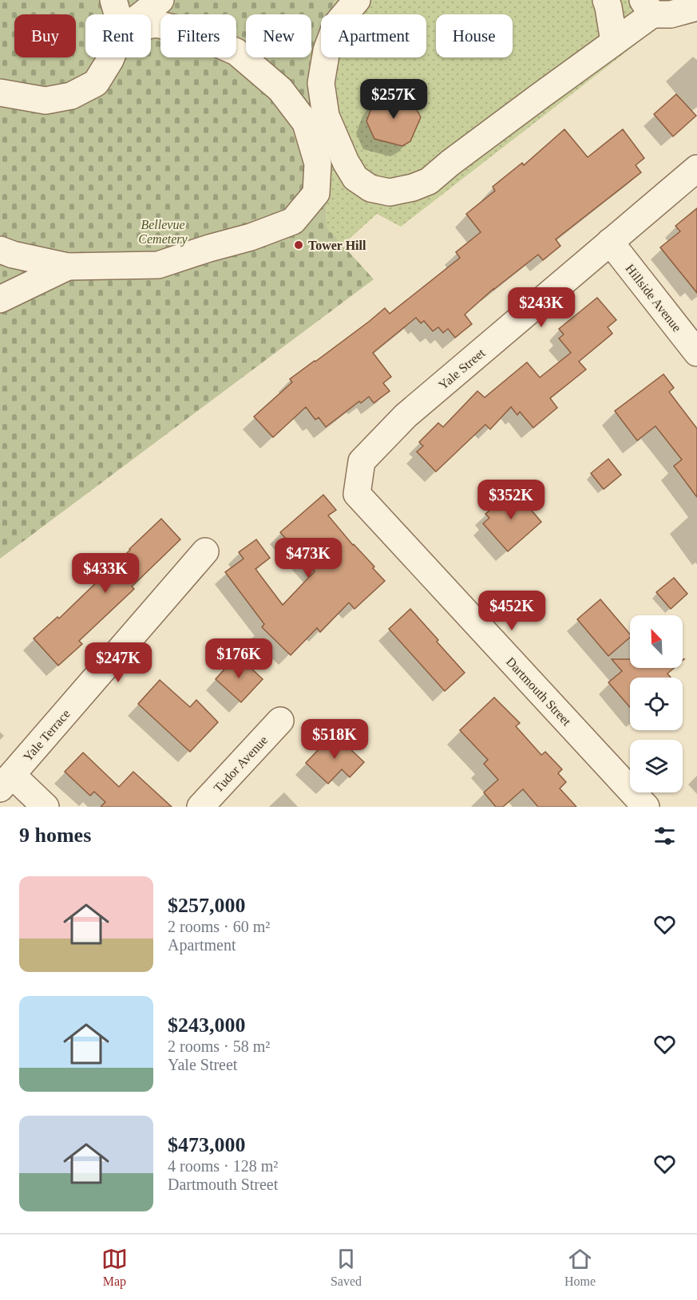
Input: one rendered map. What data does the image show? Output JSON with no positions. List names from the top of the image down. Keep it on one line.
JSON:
{"streets":{"street":["Hillside Avenue","Yale Street","Dartmouth Street","Yale Terrace","Tudor Avenue"]},"crossings":[["Hillside Avenue","Yale Street"],["Yale Street","Dartmouth Street"]],"parks":["Bellevue Cemetery"],"places":["Tower Hill"],"north":"top left","page":{"chip":["Buy","Rent","Filters","New","Apartment","House"],"price":["$257K","$243K","$352K","$473K","$433K","$452K","$176K","$247K","$518K"],"heading":"9 homes","list":[{"name":"$257,000","note":"2 rooms · 60 m² · Apartment"},{"name":"$243,000","note":"2 rooms · 58 m² · Yale Street"},{"name":"$473,000","note":"4 rooms · 128 m² · Dartmouth Street"}],"tabs":["Map","Saved","Home"]}}
